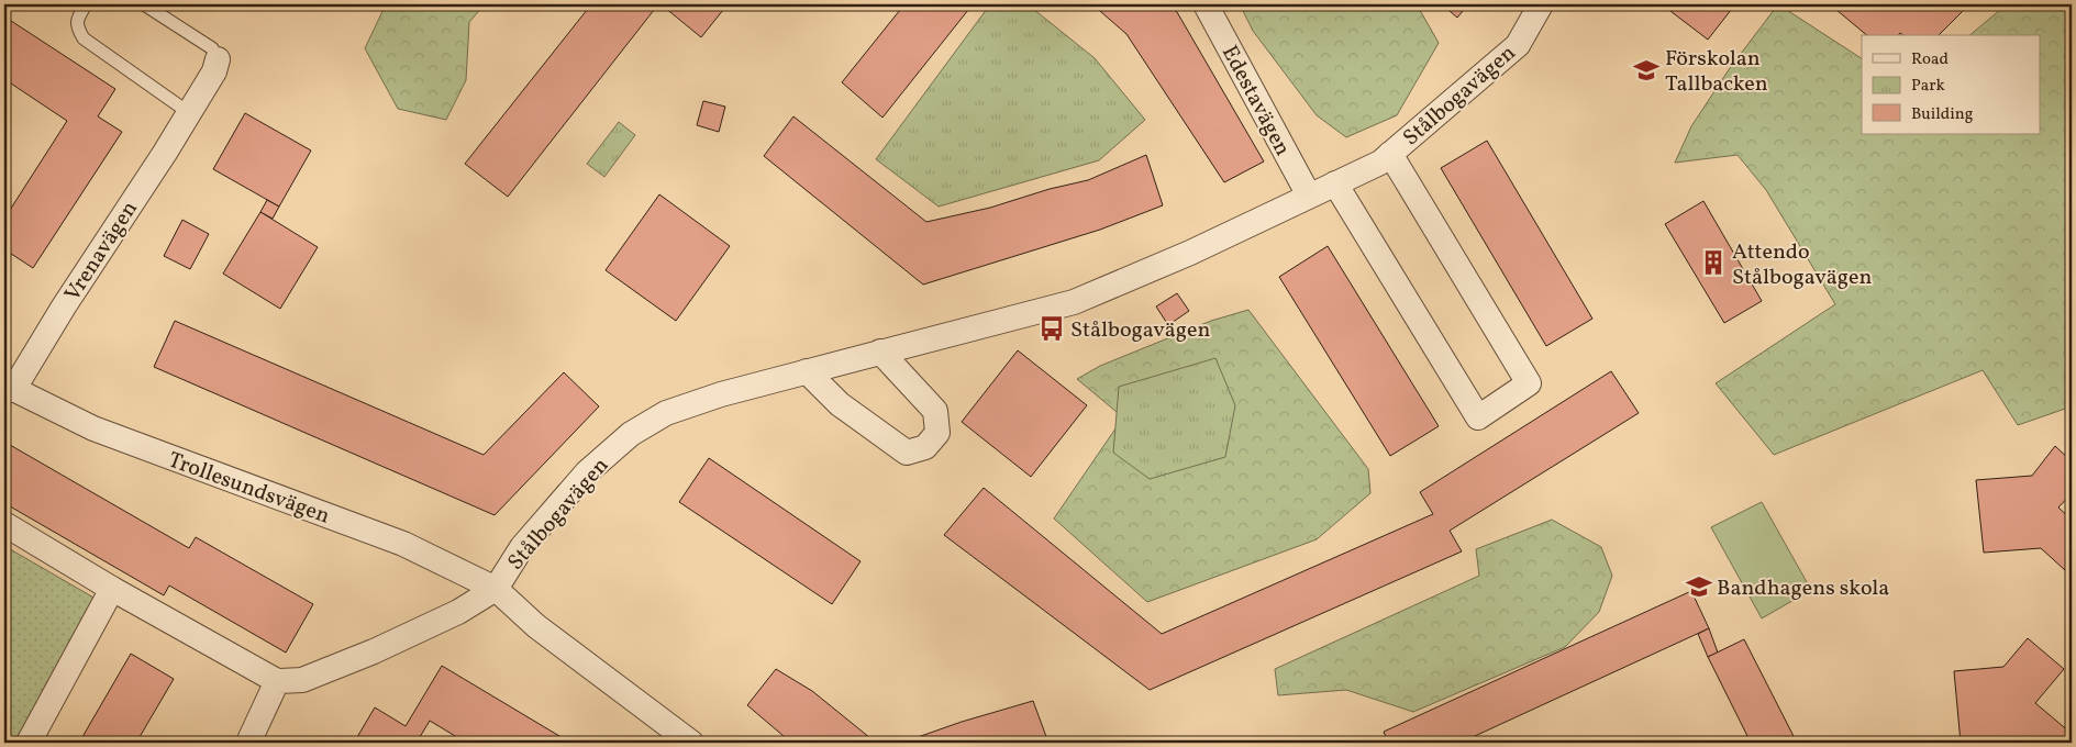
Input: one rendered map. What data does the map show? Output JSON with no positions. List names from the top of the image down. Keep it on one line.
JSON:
{"streets":{"street":["Stålbogavägen","Edestavägen","Vrenavägen","Trollesundsvägen"]},"crossings":[["Stålbogavägen","Edestavägen"],["Stålbogavägen","Trollesundsvägen"],["Vrenavägen","Trollesundsvägen"]],"places":{"school or university":["Förskolan Tallbacken","Bandhagens skola"],"building":["Attendo Stålbogavägen"],"bus stop":["Stålbogavägen"]},"legend":["Road","Park","Building"]}
